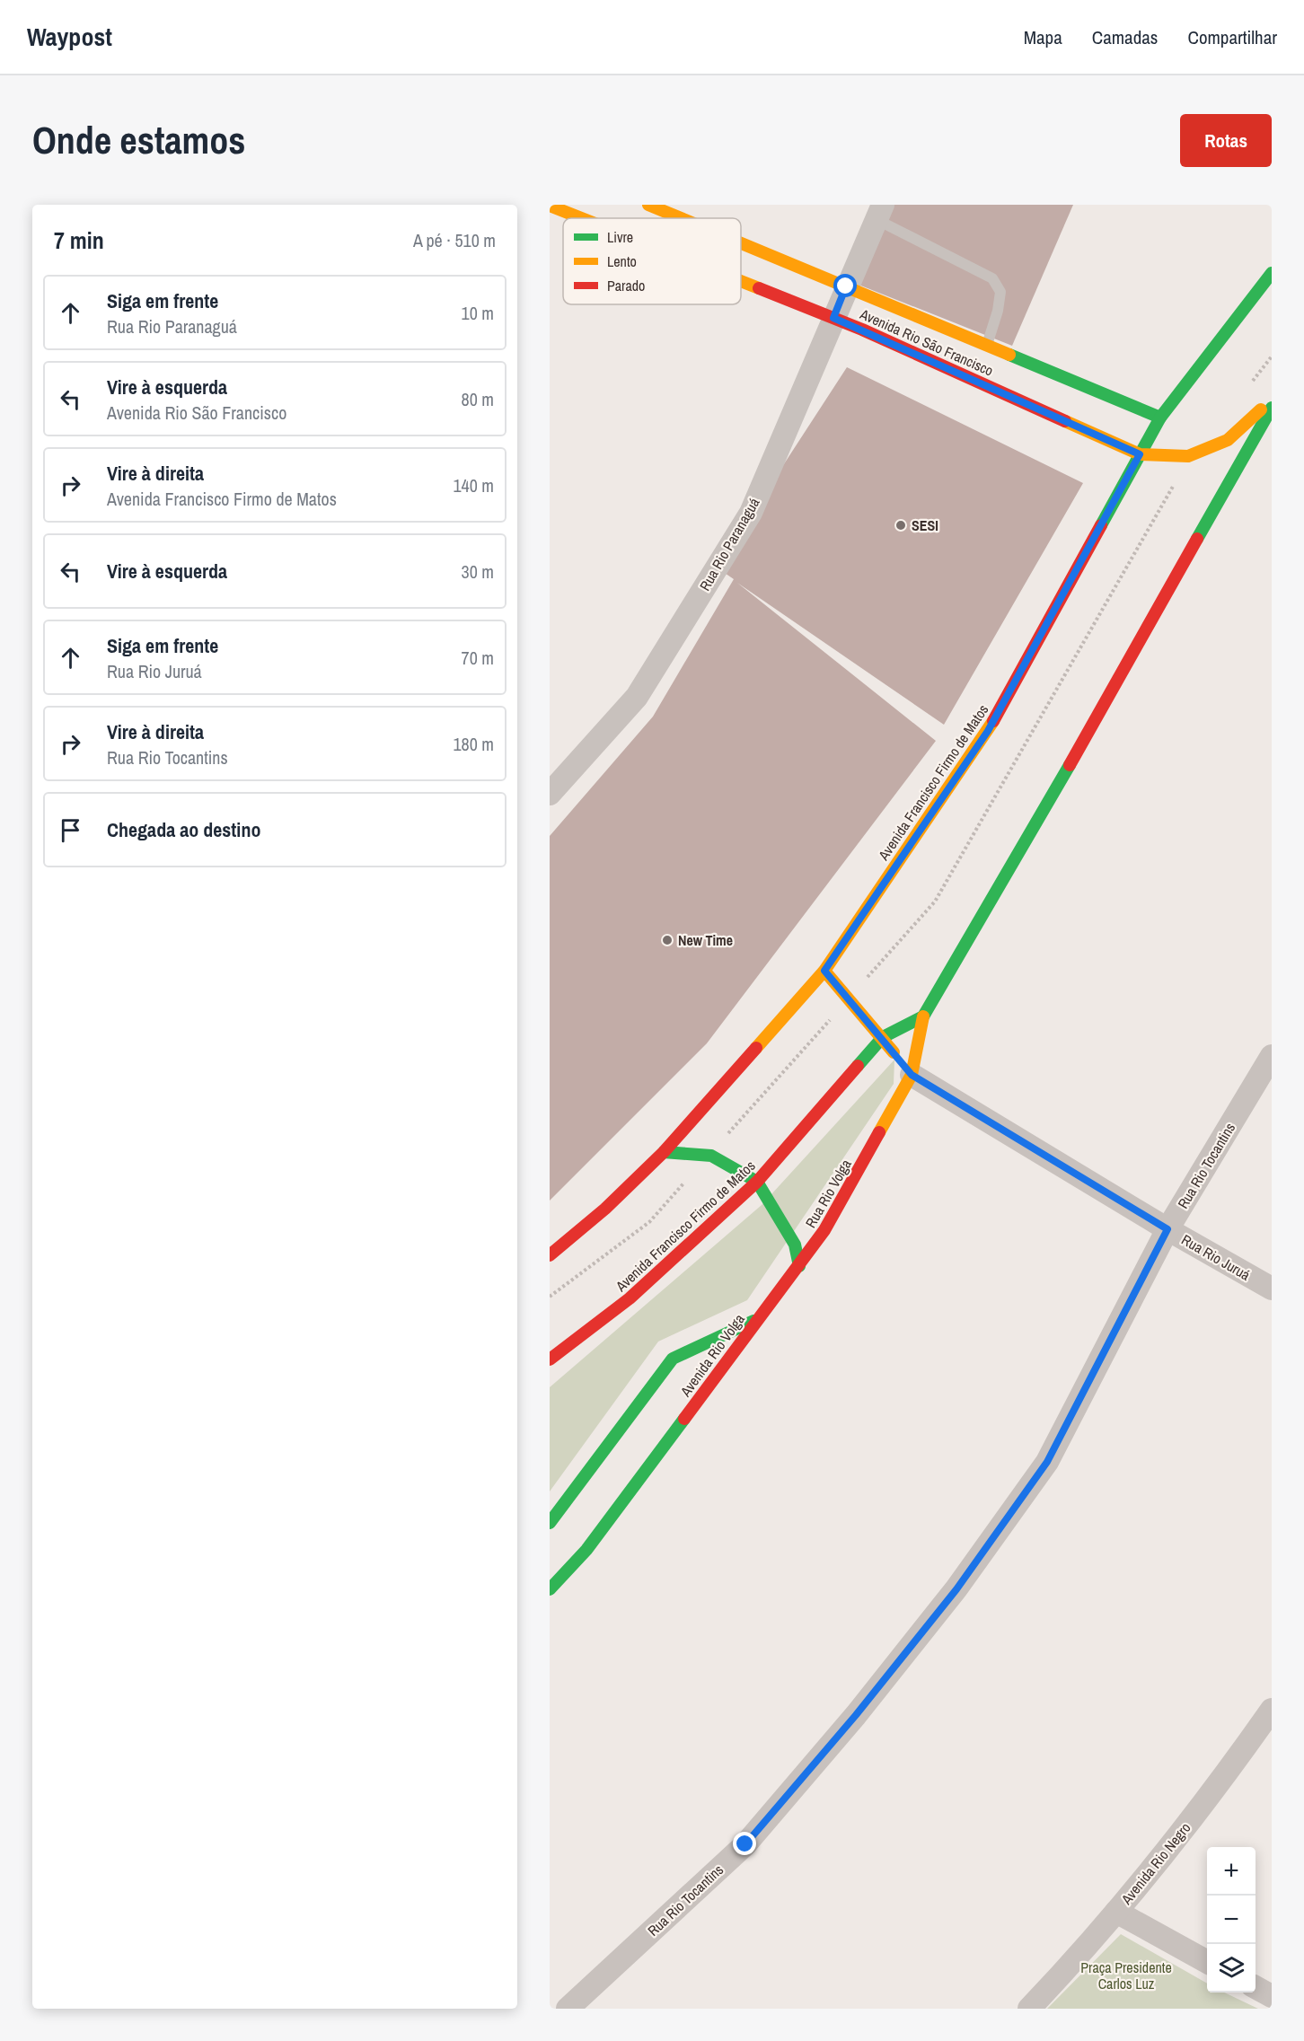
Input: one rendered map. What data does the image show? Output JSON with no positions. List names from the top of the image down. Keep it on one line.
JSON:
{"streets":{"street":["Avenida Rio São Francisco","Rua Rio Paranaguá","Avenida Francisco Firmo de Matos","Rua Rio Tocantins","Rua Rio Volga","Rua Rio Juruá","Avenida Rio Volga","Avenida Rio Negro"]},"crossings":[["Avenida Rio São Francisco","Rua Rio Paranaguá"],["Avenida Rio São Francisco","Avenida Francisco Firmo de Matos"],["Rua Rio Tocantins","Rua Rio Juruá"],["Rua Rio Volga","Rua Rio Juruá"],["Rua Rio Volga","Avenida Rio Volga"]],"parks":["Praça Presidente Carlos Luz"],"places":["SESI","New Time"],"legend":["Livre","Lento","Parado"],"page":{"header":"Waypost","nav":["Mapa","Camadas","Compartilhar"],"buttons":"Rotas","title":"Onde estamos","heading":["7 min","A pé · 510 m"],"list":[["Siga em frente","Rua Rio Paranaguá","10 m"],["Vire à esquerda","Avenida Rio São Francisco","80 m"],["Vire à direita","Avenida Francisco Firmo de Matos","140 m"],["Vire à esquerda","30 m"],["Siga em frente","Rua Rio Juruá","70 m"],["Vire à direita","Rua Rio Tocantins","180 m"],"Chegada ao destino"],"map_buttons":["+","−"]}}
